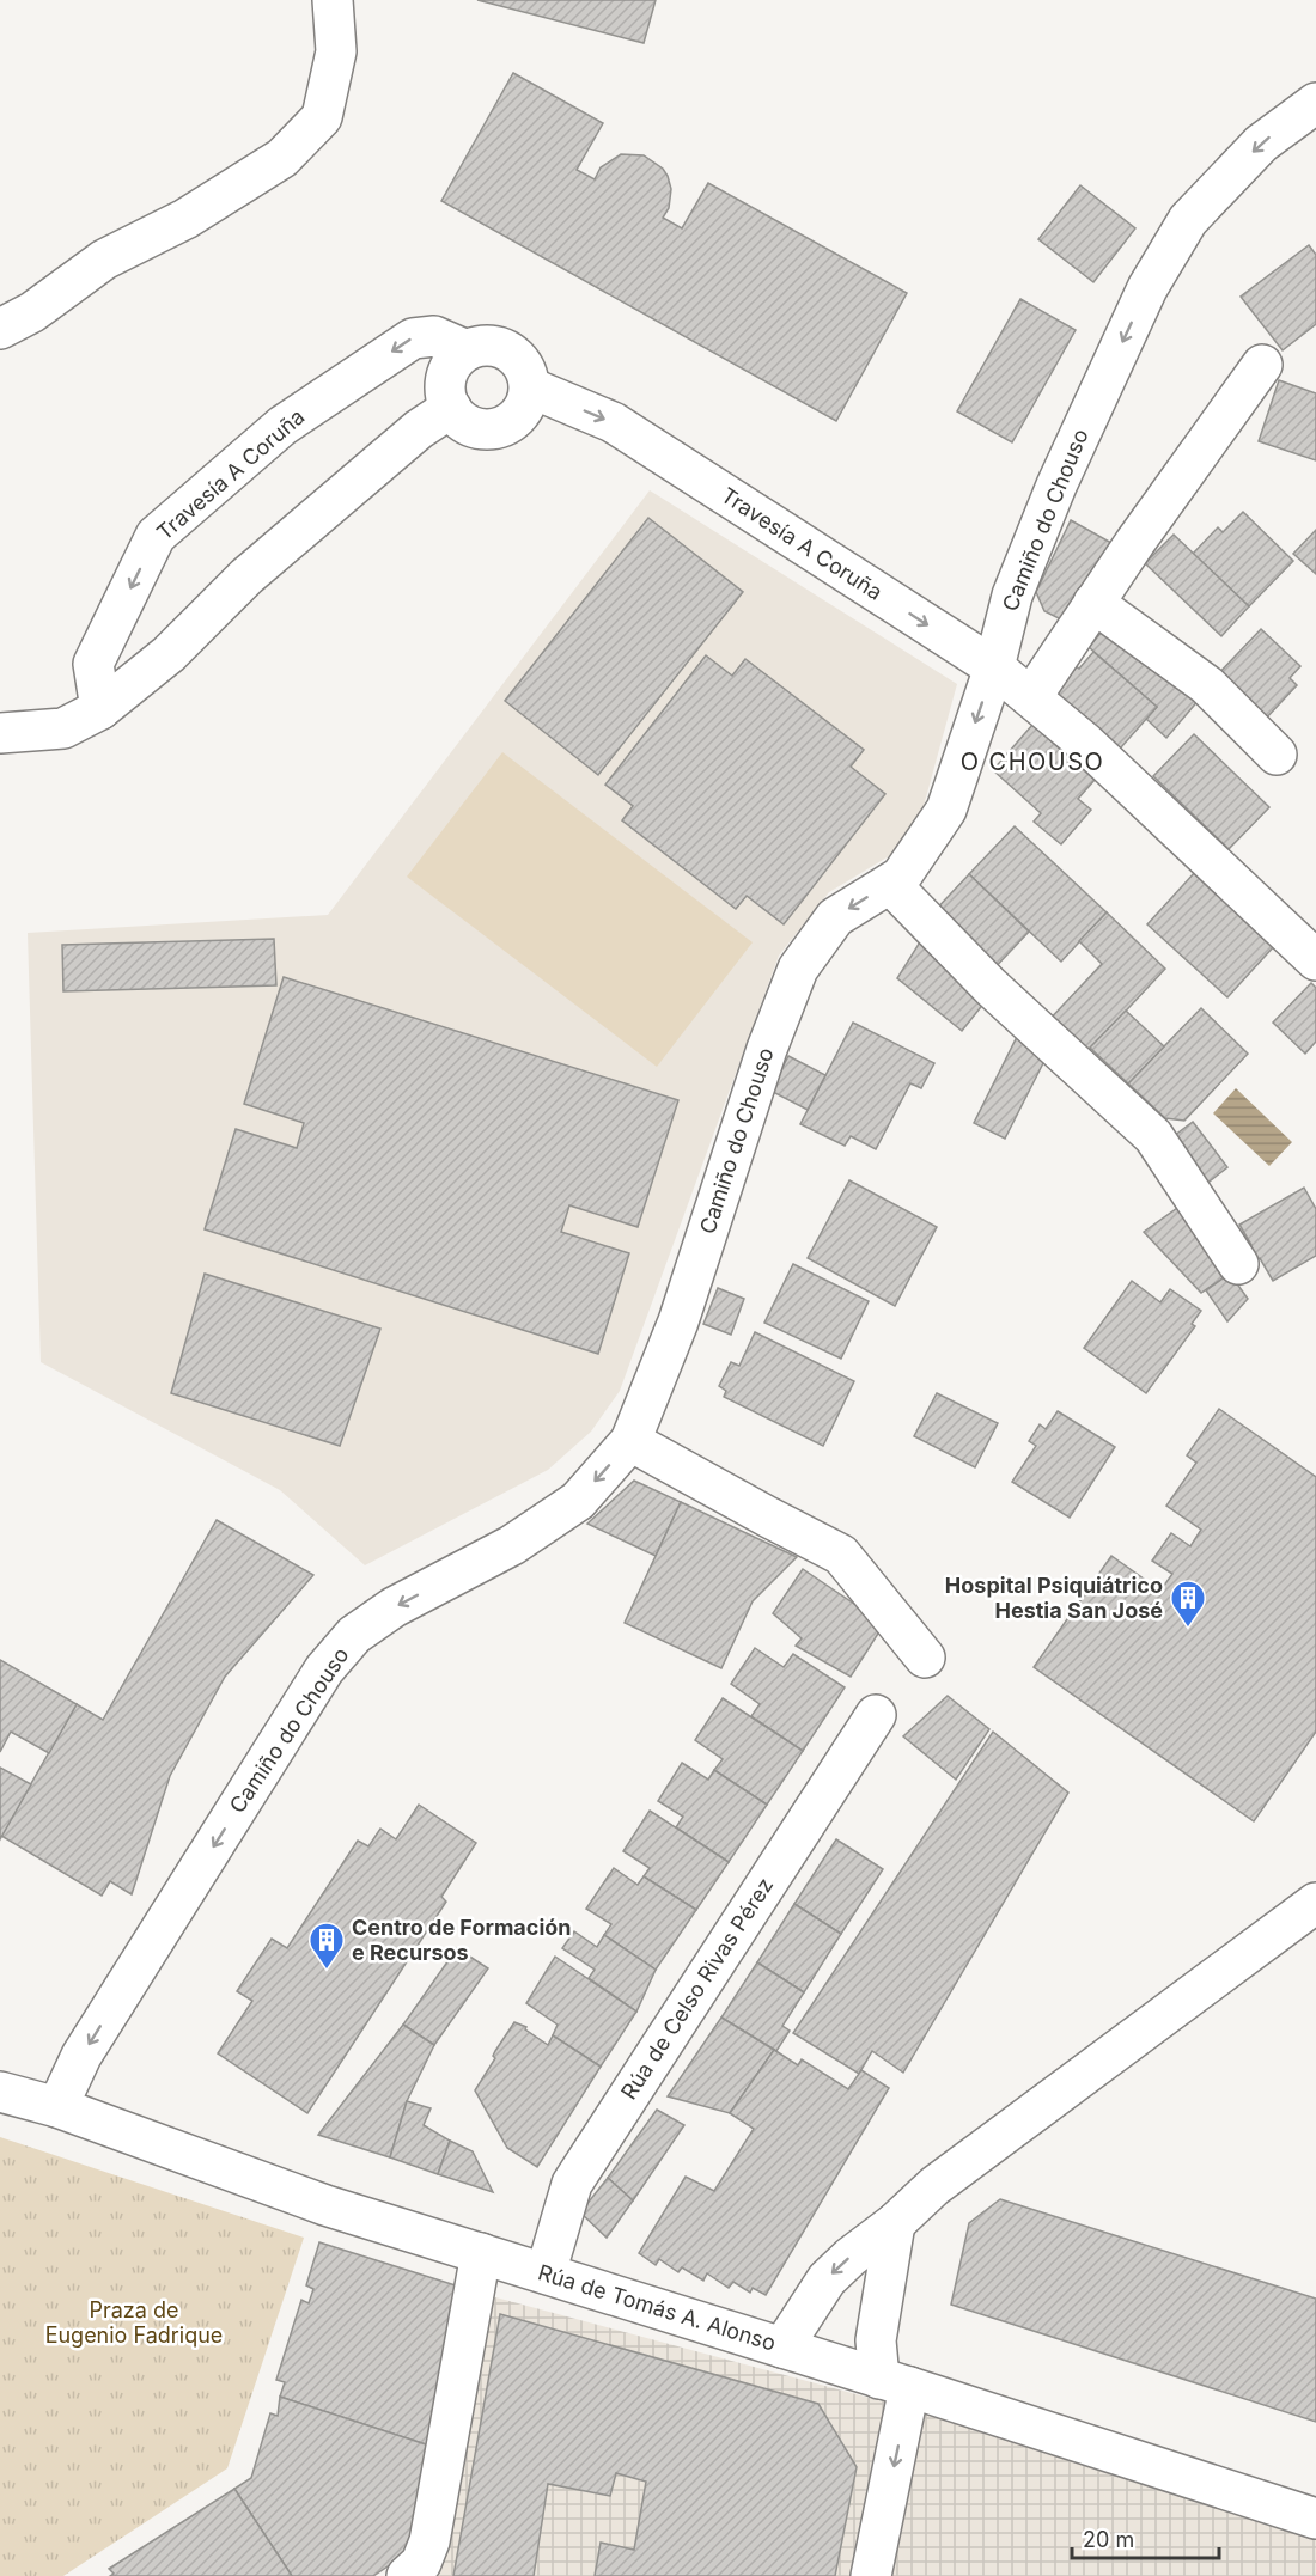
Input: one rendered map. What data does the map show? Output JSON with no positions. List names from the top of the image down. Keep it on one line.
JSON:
{"streets":{"street":["Travesía A Coruña","Camiño do Chouso","Rúa de Celso Rivas Pérez","Rúa de Tomás A. Alonso"]},"crossings":[["Travesía A Coruña","Camiño do Chouso"],["Camiño do Chouso","Rúa de Tomás A. Alonso"],["Rúa de Celso Rivas Pérez","Rúa de Tomás A. Alonso"]],"one_way":["Camiño do Chouso"],"districts":["O CHOUSO"],"parks":["Praza de Eugenio Fadrique"],"places":{"building":["Hospital Psiquiátrico Hestia San José","Centro de Formación e Recursos"]},"scale_bar":"20 m"}
